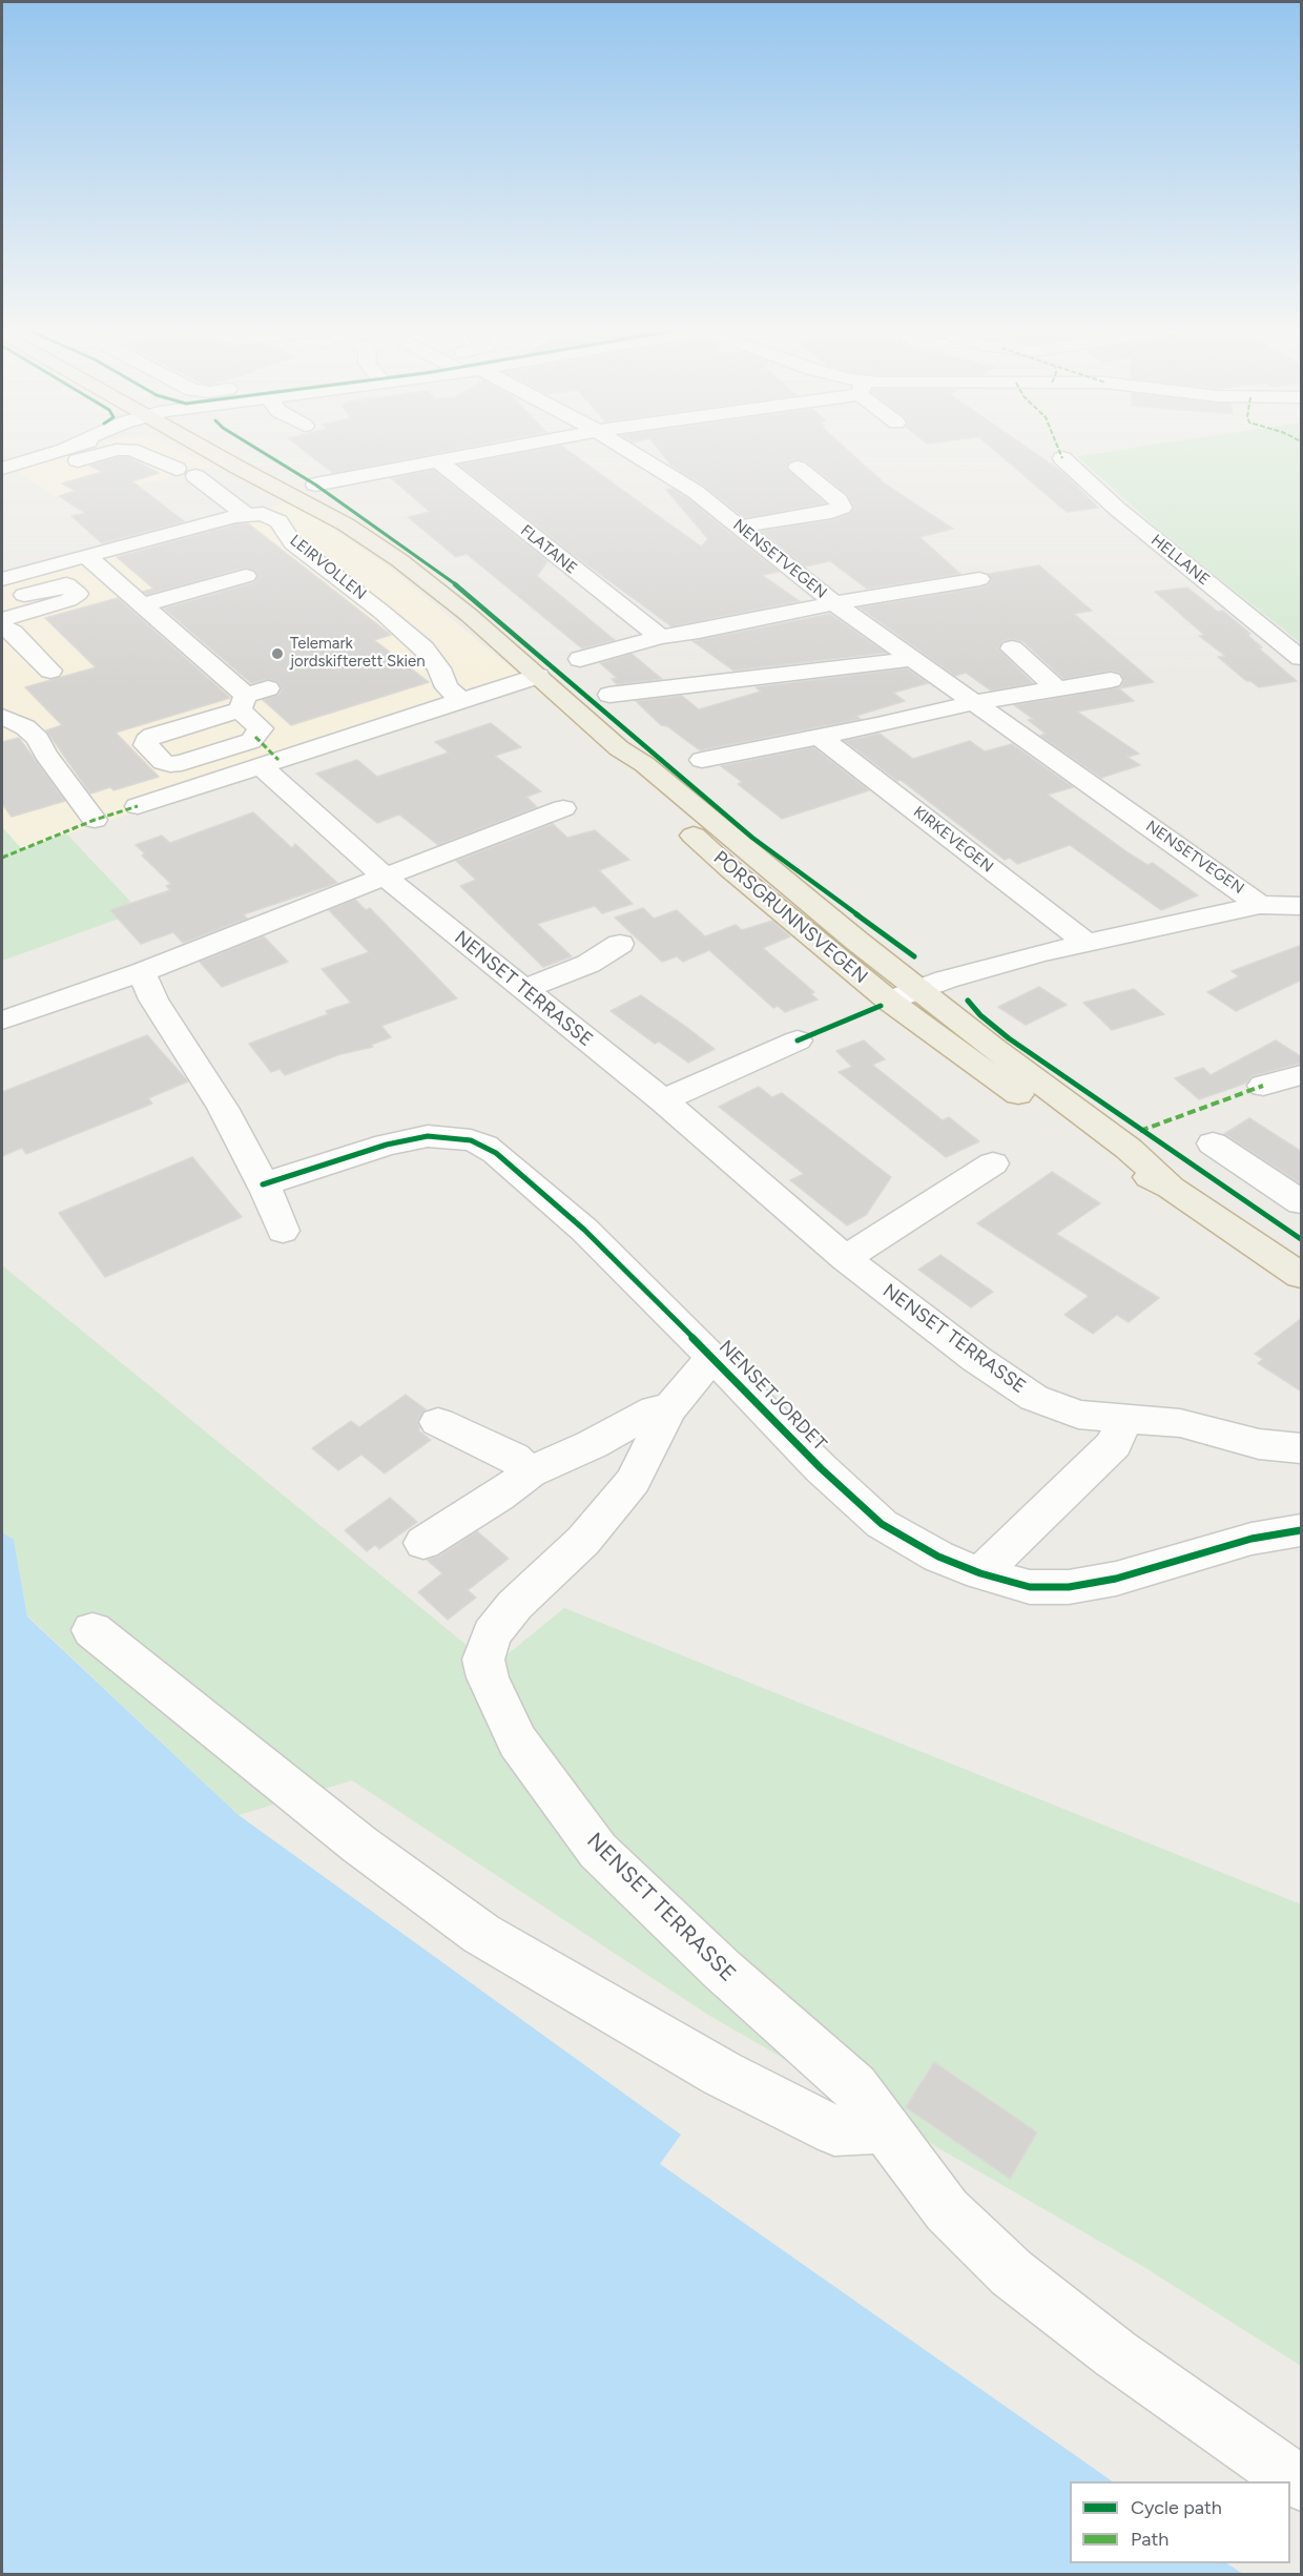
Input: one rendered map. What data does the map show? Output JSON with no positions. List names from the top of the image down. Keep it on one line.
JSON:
{"streets":{"highway":["PORSGRUNNSVEGEN"],"street":["FLATANE","NENSETVEGEN","HELLANE","LEIRVOLLEN","KIRKEVEGEN","NENSET TERRASSE","NENSETJORDET"]},"crossings":[["NENSET TERRASSE","NENSETJORDET"]],"places":["Telemark jordskifterett Skien"],"legend":["Cycle path","Path"]}
